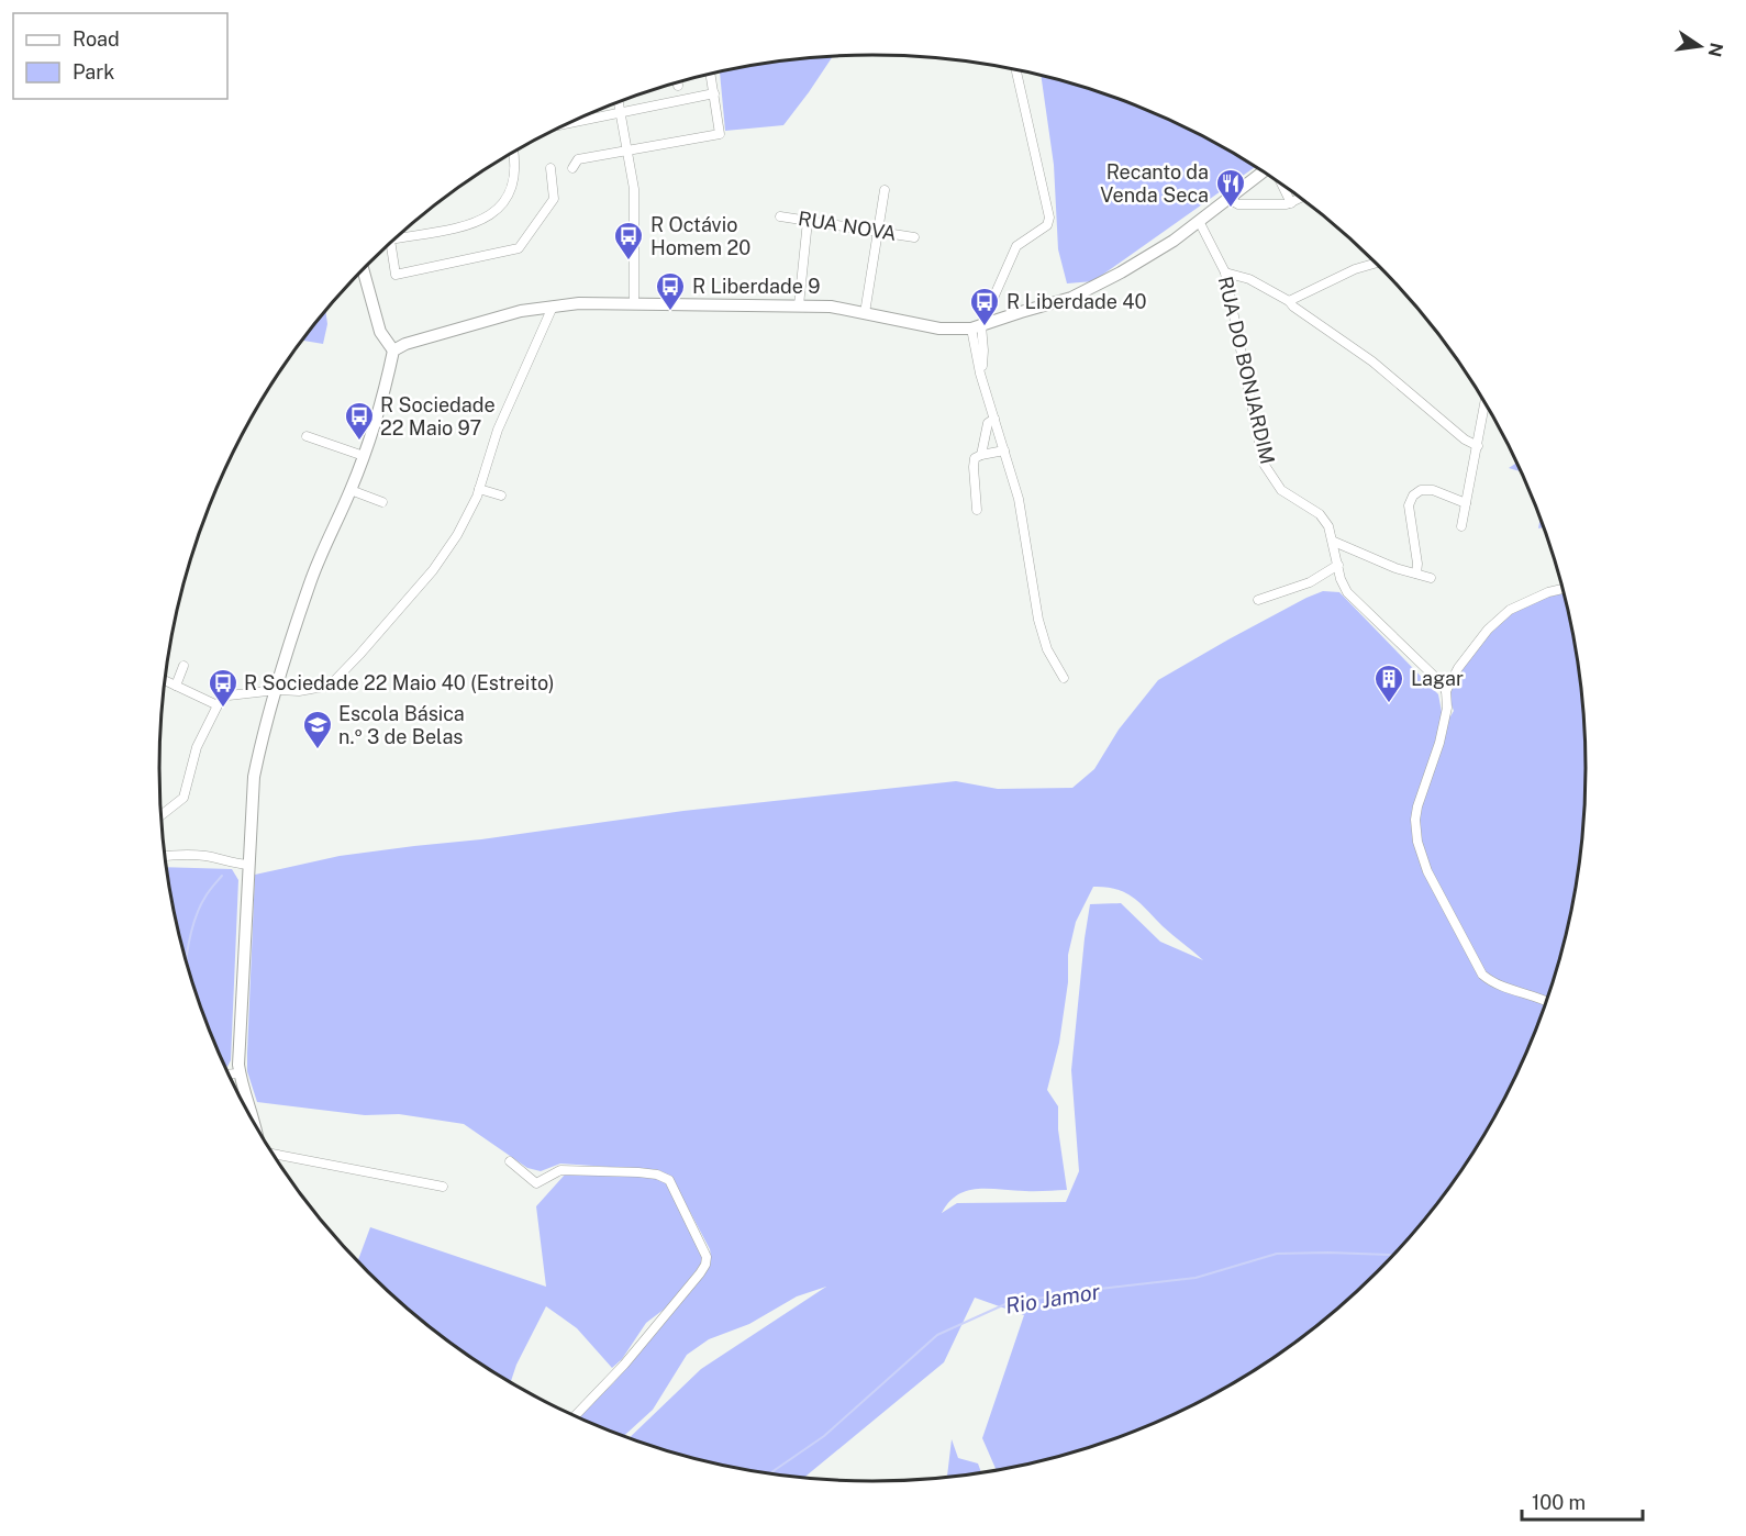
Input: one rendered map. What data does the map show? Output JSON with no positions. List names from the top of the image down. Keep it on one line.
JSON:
{"streets":{"street":["RUA NOVA","RUA DO BONJARDIM"]},"water":["Rio Jamor"],"places":{"restaurant":["Recanto da Venda Seca"],"bus stop":["R Octávio Homem 20","R Liberdade 9","R Liberdade 40","R Sociedade 22 Maio 97","R Sociedade 22 Maio 40 (Estreito)"],"building":["Lagar"],"school or university":["Escola Básica n.º 3 de Belas"]},"legend":["Road","Park"],"scale_bar":"100 m","north":"right"}
